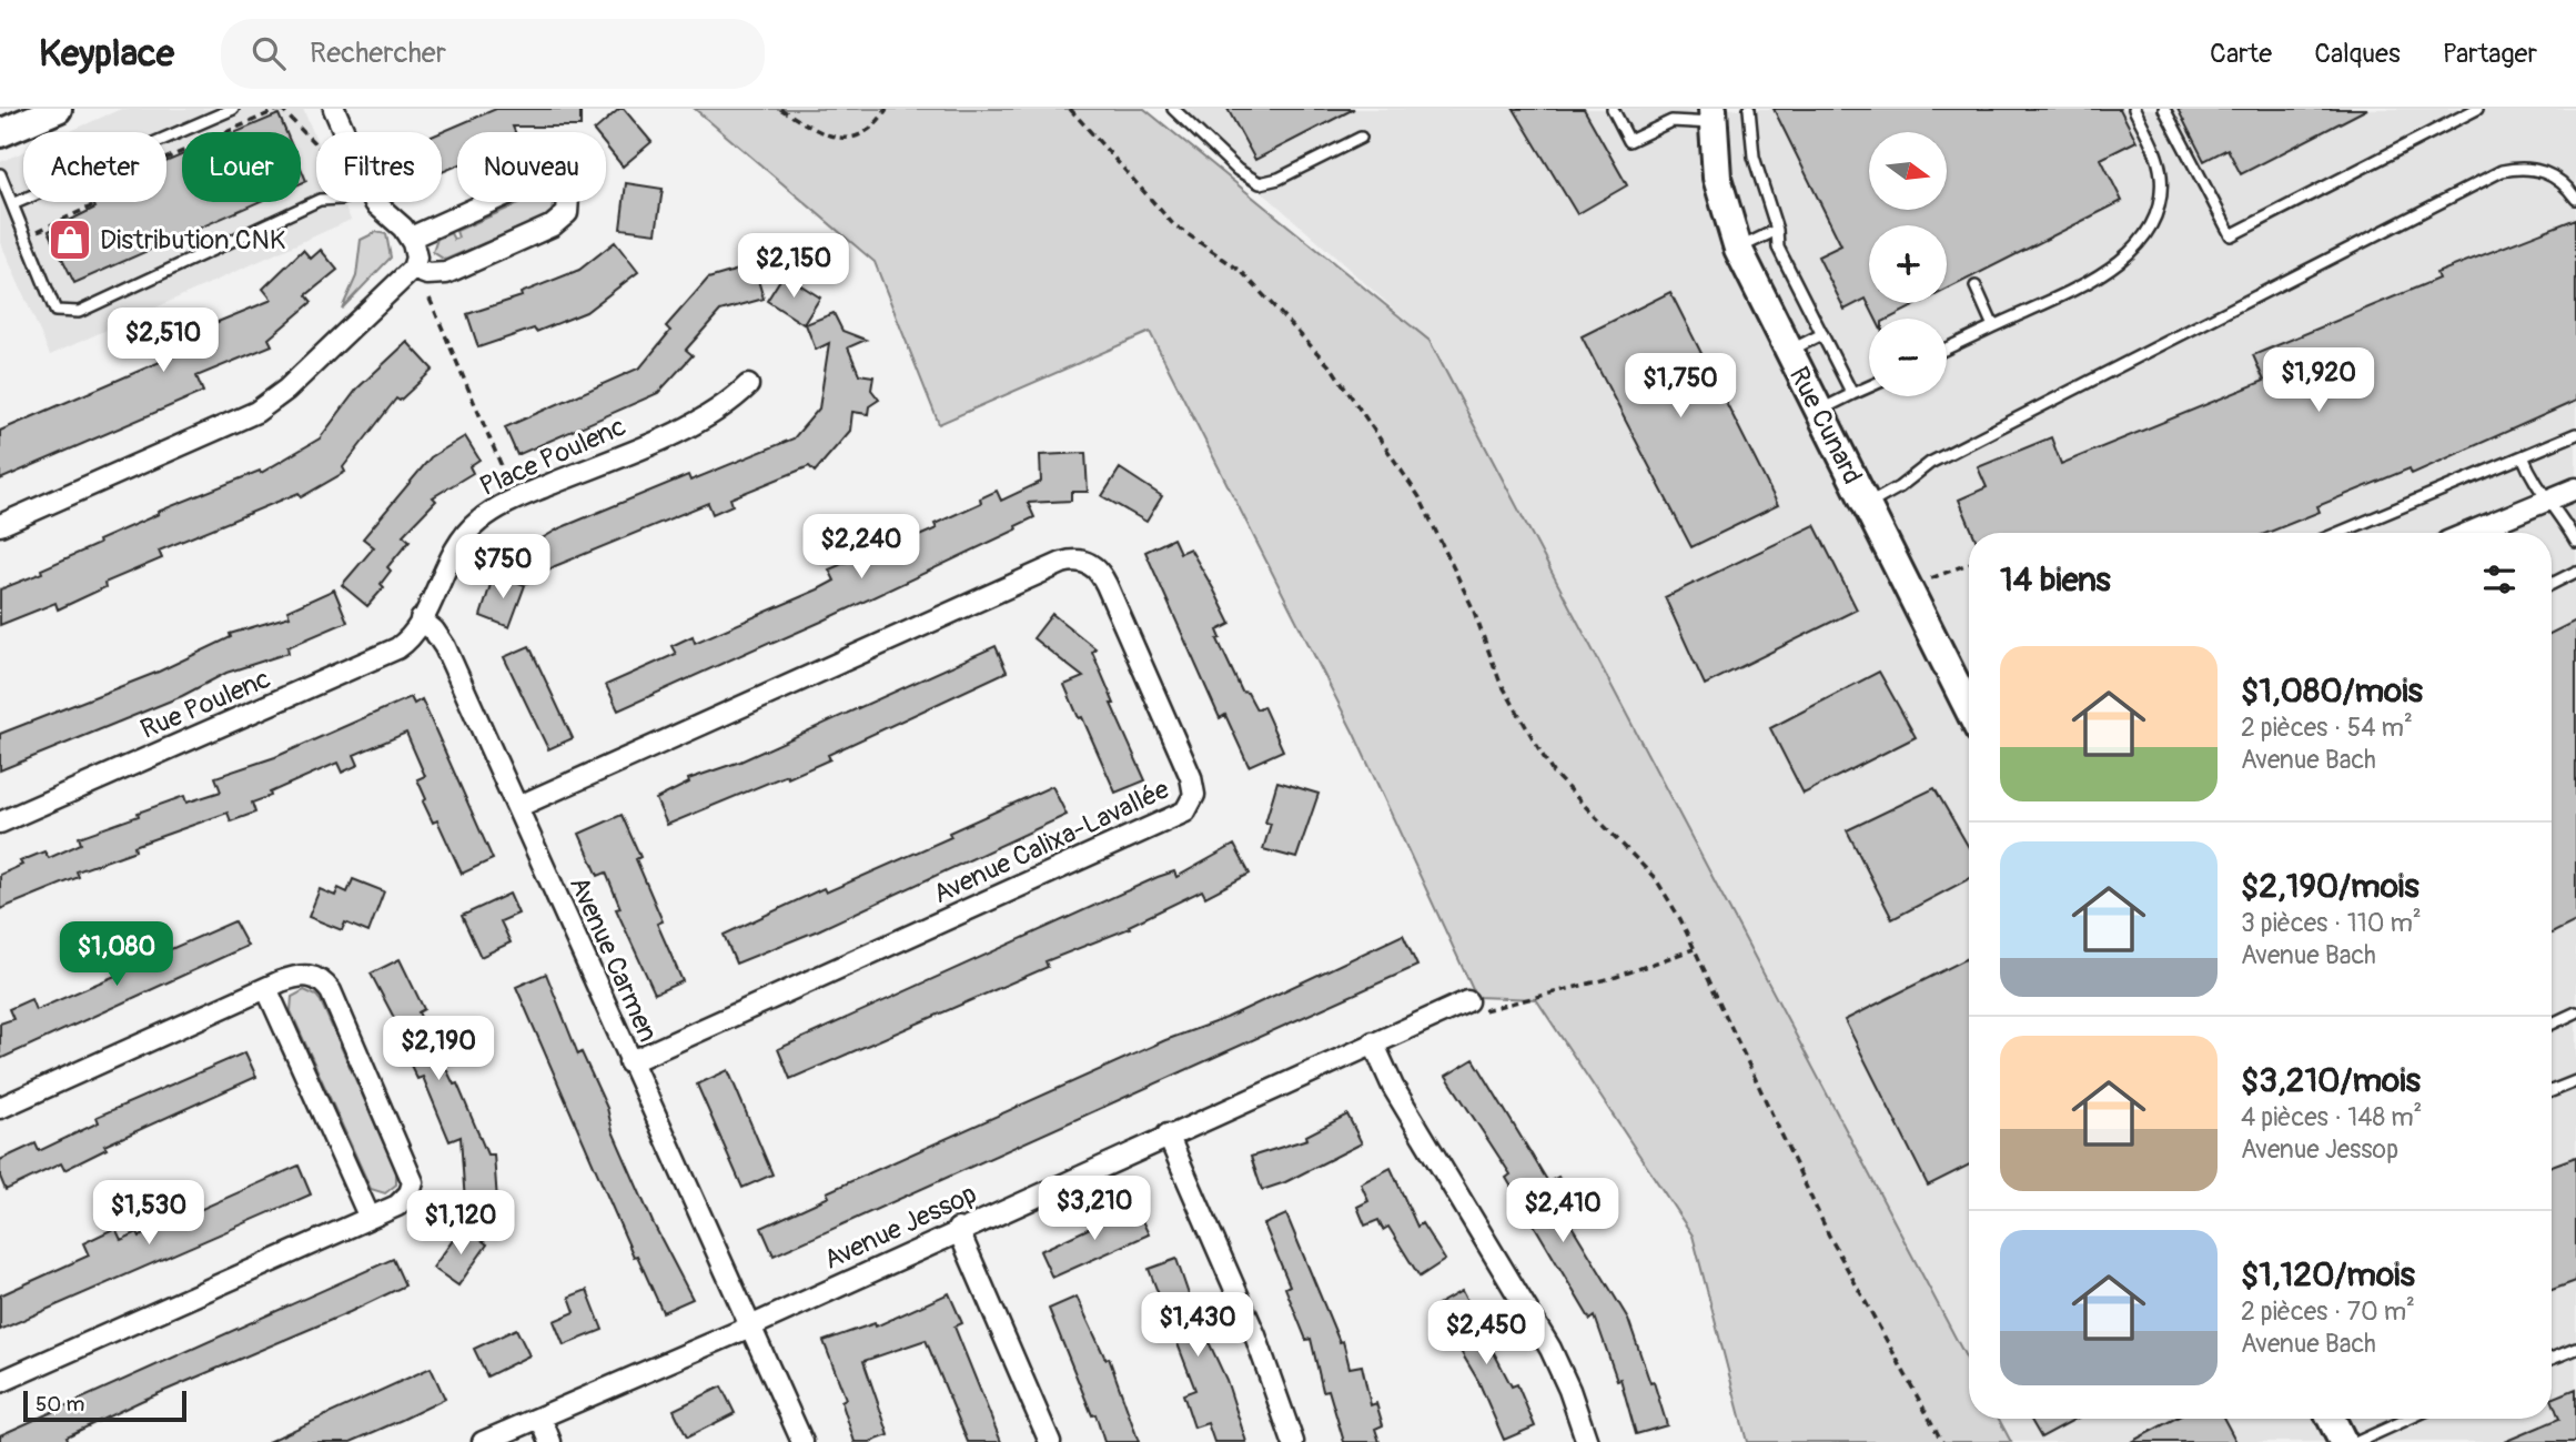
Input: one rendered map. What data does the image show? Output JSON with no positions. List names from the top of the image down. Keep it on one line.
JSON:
{"streets":{"street":["Rue Cunard","Place Poulenc","Rue Poulenc","Avenue Calixa-Lavallée","Avenue Carmen","Avenue Jessop"]},"crossings":[["Place Poulenc","Rue Poulenc"],["Place Poulenc","Avenue Carmen"],["Rue Poulenc","Avenue Carmen"],["Avenue Calixa-Lavallée","Avenue Carmen"],["Avenue Carmen","Avenue Jessop"]],"places":{"shop":["Distribution CNK"]},"scale_bar":"50 m","north":"right","page":{"header":"Keyplace","search":"Rechercher","nav":["Carte","Calques","Partager"],"map_buttons":["+","−"],"chip":["Acheter","Louer","Filtres","Nouveau"],"price":["$2,150","$2,510","$1,920","$1,750","$2,240","$750","$1,080","$2,190","$3,210","$2,410","$1,530","$1,120","$1,430","$2,450"],"heading":"14 biens","list":[{"name":"$1,080/mois","note":"2 pièces · 54 m² · Avenue Bach"},{"name":"$2,190/mois","note":"3 pièces · 110 m² · Avenue Bach"},{"name":"$3,210/mois","note":"4 pièces · 148 m² · Avenue Jessop"},{"name":"$1,120/mois","note":"2 pièces · 70 m² · Avenue Bach"}],"scale":"50 m"}}
